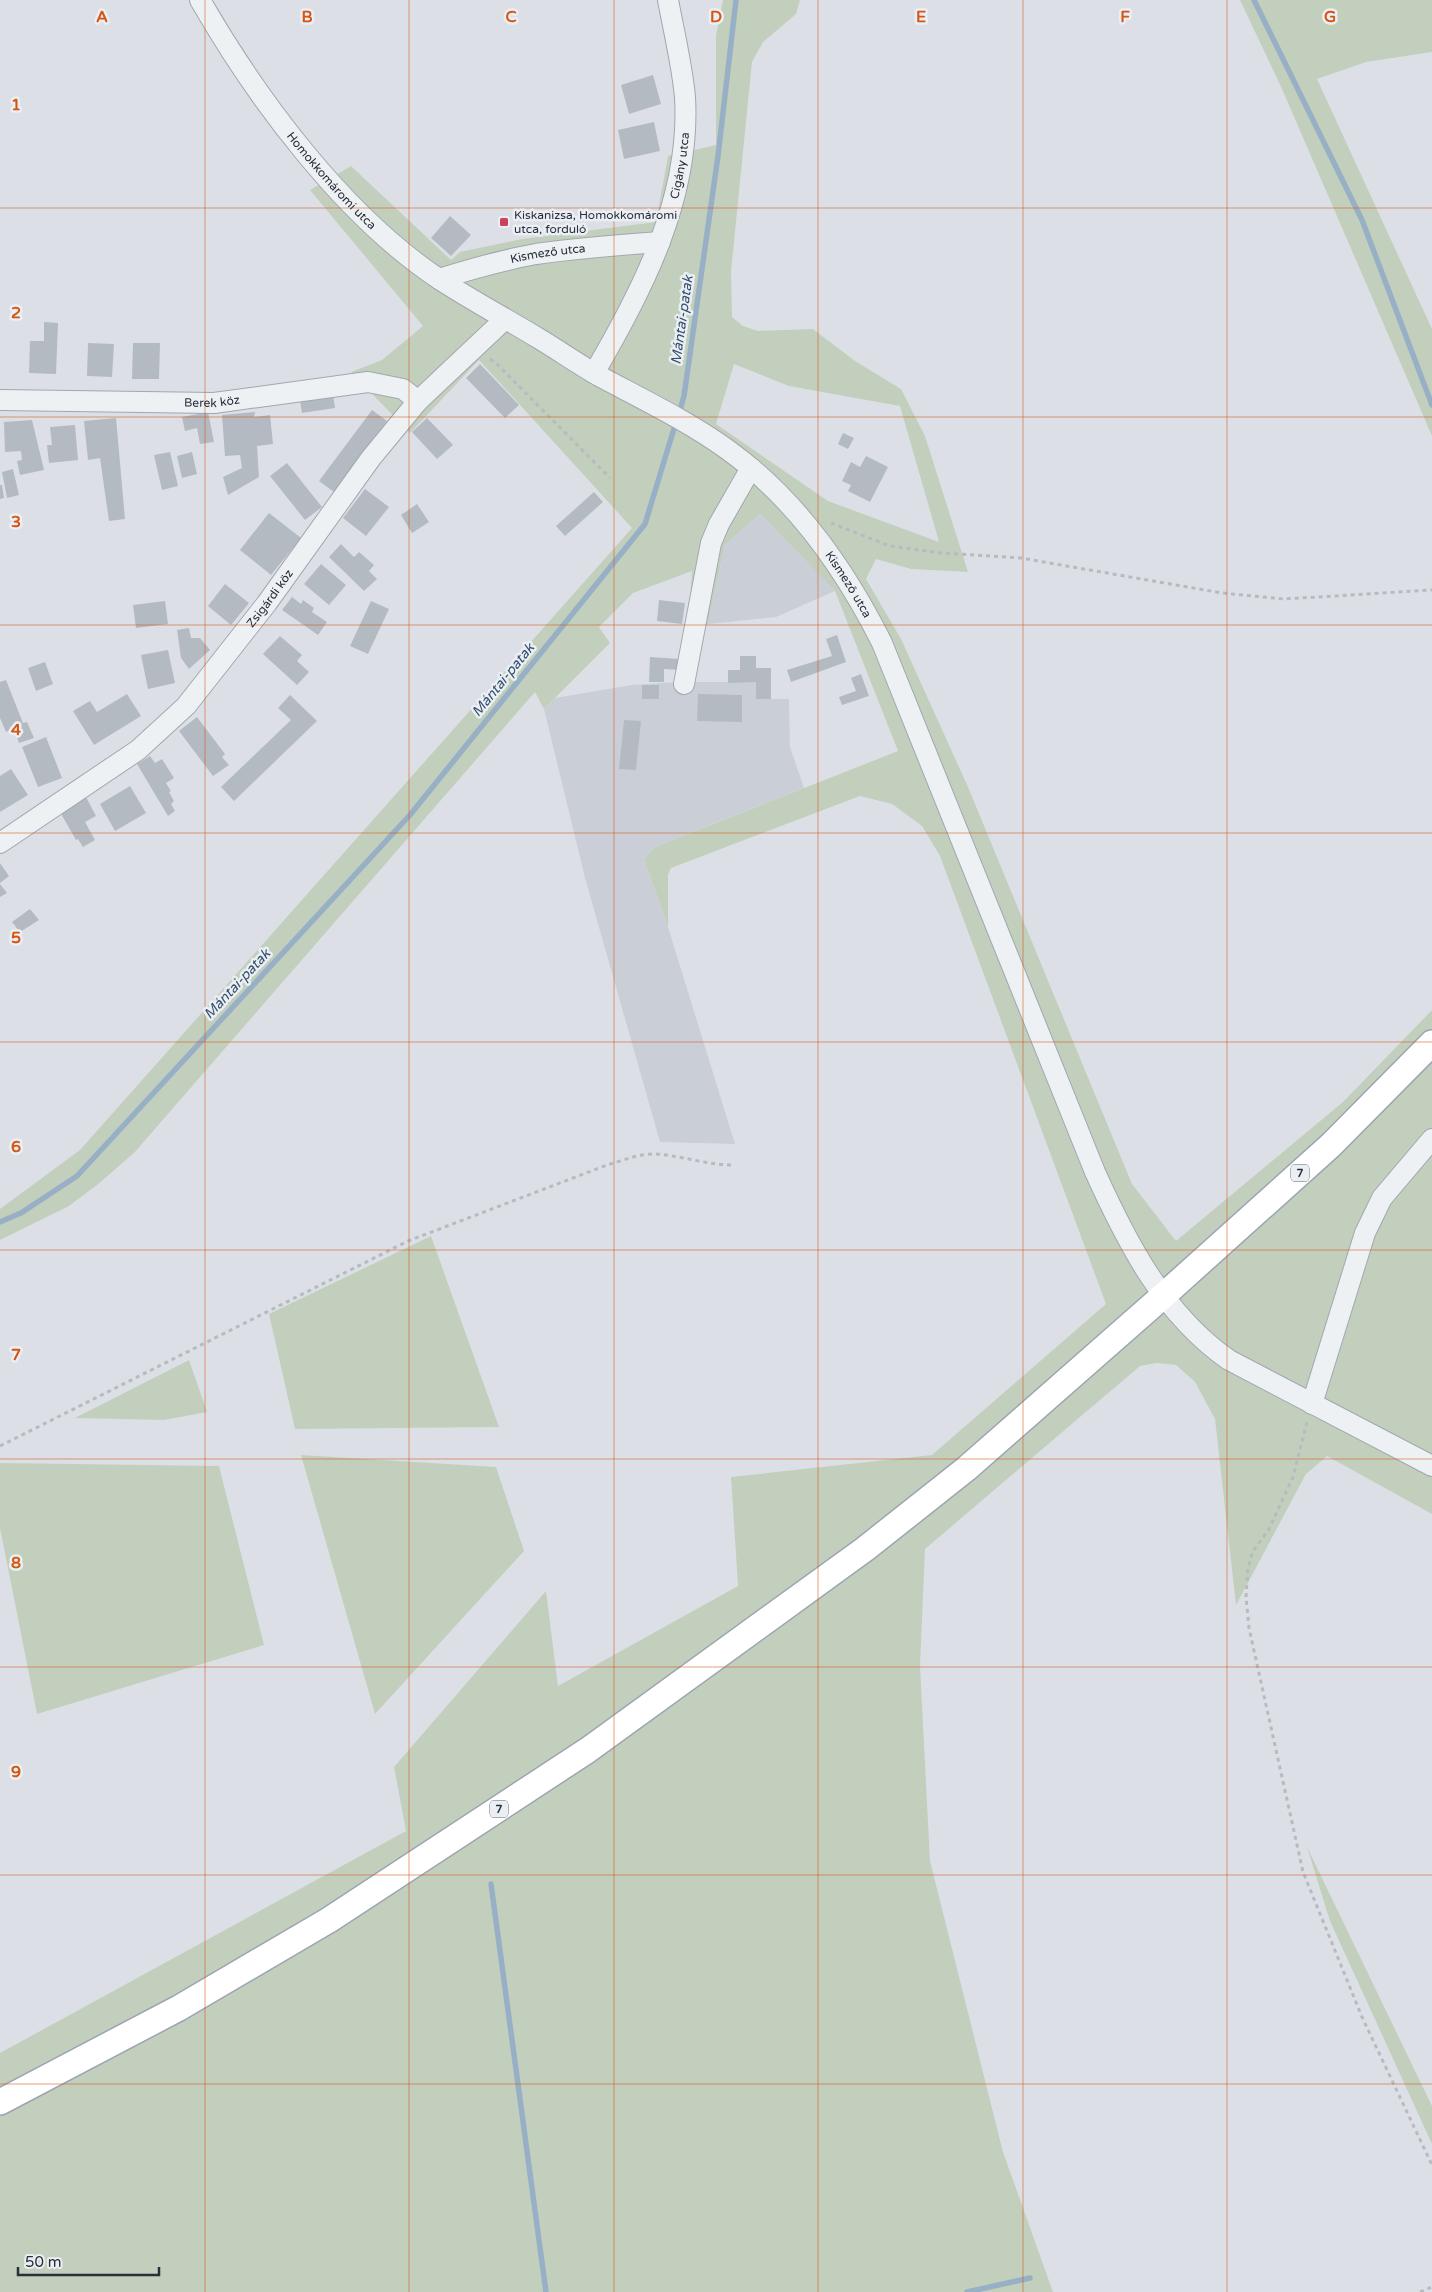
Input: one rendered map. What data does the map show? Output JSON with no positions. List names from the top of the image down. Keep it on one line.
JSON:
{"streets":{"main road":["7"],"street":["Cigány utca","Homokkomáromi utca","Kismező utca","Berek köz","Zsigárdi köz"]},"crossings":[["Cigány utca","Kismező utca"],["Homokkomáromi utca","Kismező utca"],["Homokkomáromi utca","Zsigárdi köz"],["Kismező utca","Zsigárdi köz"],["Kismező utca","7"],["Berek köz","Zsigárdi köz"]],"water":["Mántai-patak"],"places":{"transit":["Kiskanizsa, Homokkomáromi utca, forduló"]},"scale_bar":"50 m","grid":{"columns":["A","B","C","D","E","F","G"],"rows":["1","2","3","4","5","6","7","8","9"]}}
